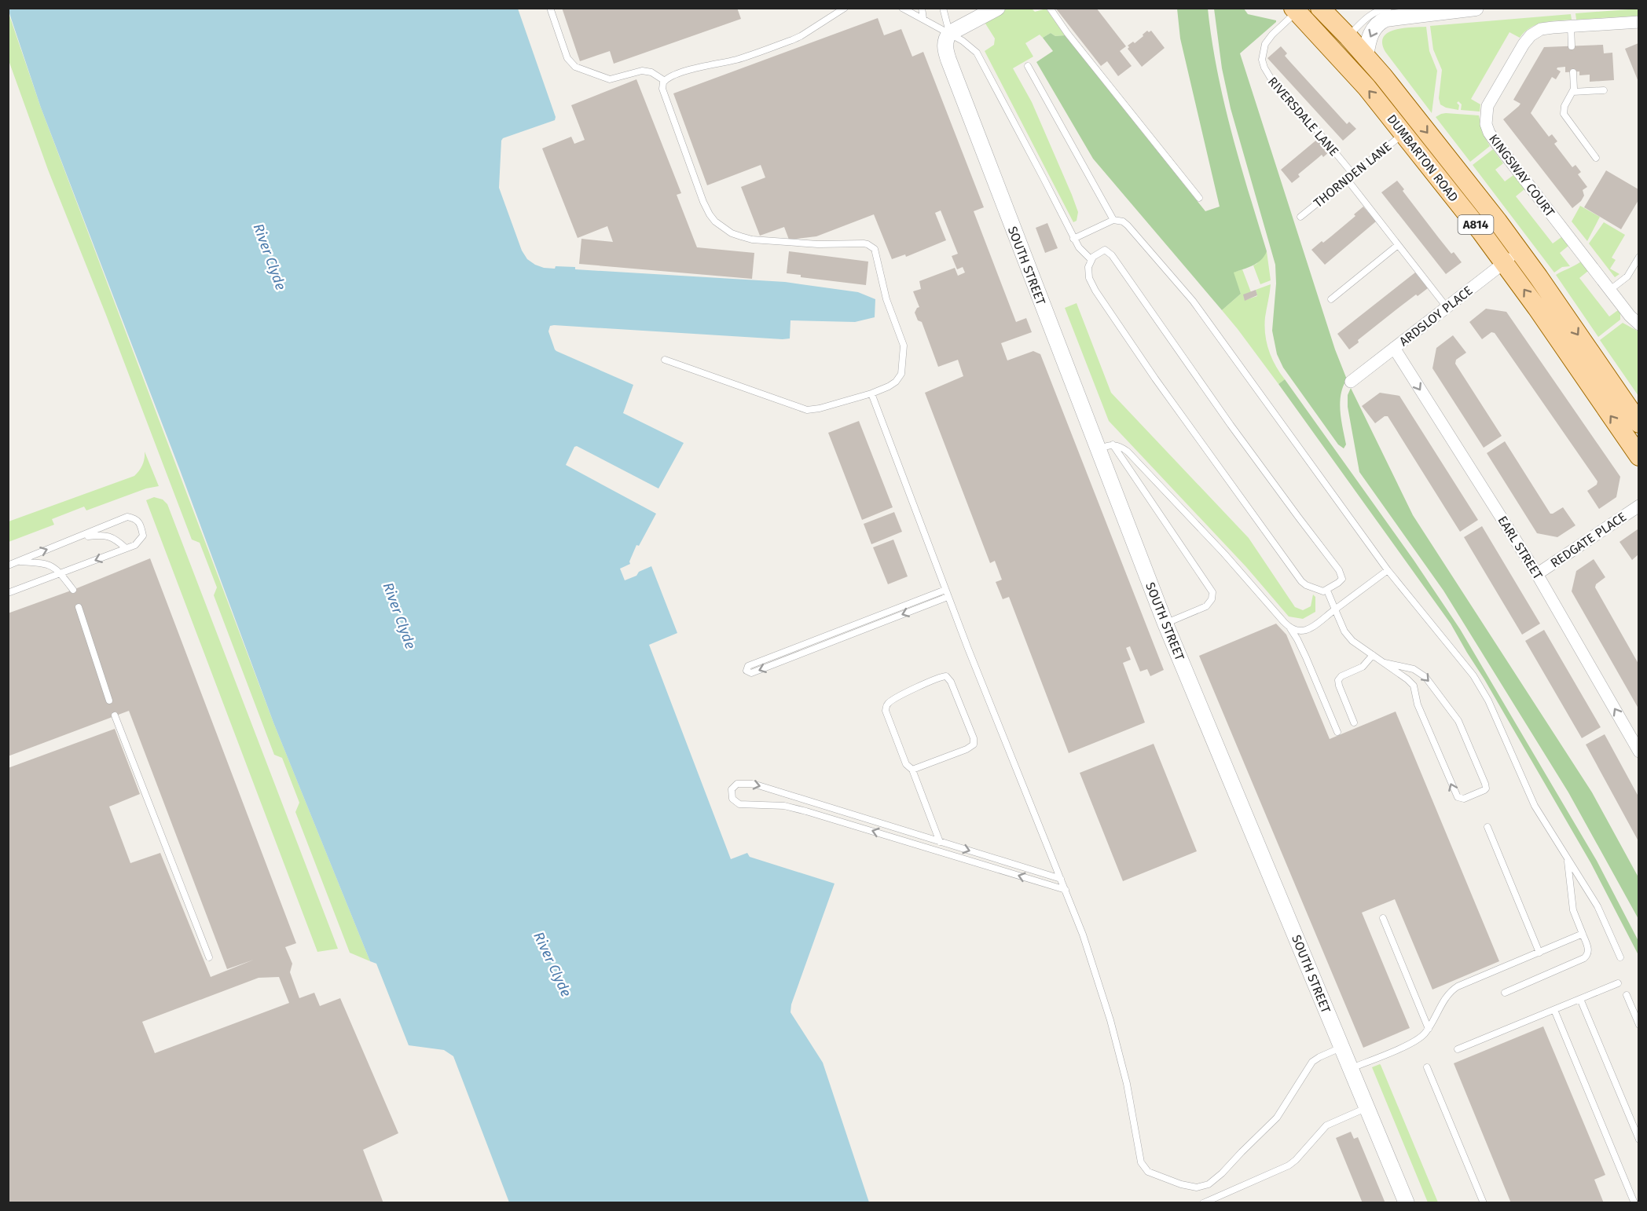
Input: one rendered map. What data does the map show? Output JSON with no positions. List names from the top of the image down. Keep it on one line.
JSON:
{"streets":{"main road":["DUMBARTON ROAD","A814"],"street":["KINGSWAY COURT","SOUTH STREET","ARDSLOY PLACE","REDGATE PLACE","EARL STREET"],"lane":["RIVERSDALE LANE","THORNDEN LANE"]},"crossings":[["RIVERSDALE LANE","DUMBARTON ROAD"],["RIVERSDALE LANE","THORNDEN LANE"],["DUMBARTON ROAD","THORNDEN LANE"],["DUMBARTON ROAD","ARDSLOY PLACE"],["ARDSLOY PLACE","EARL STREET"],["REDGATE PLACE","EARL STREET"]],"water":["River Clyde"]}
